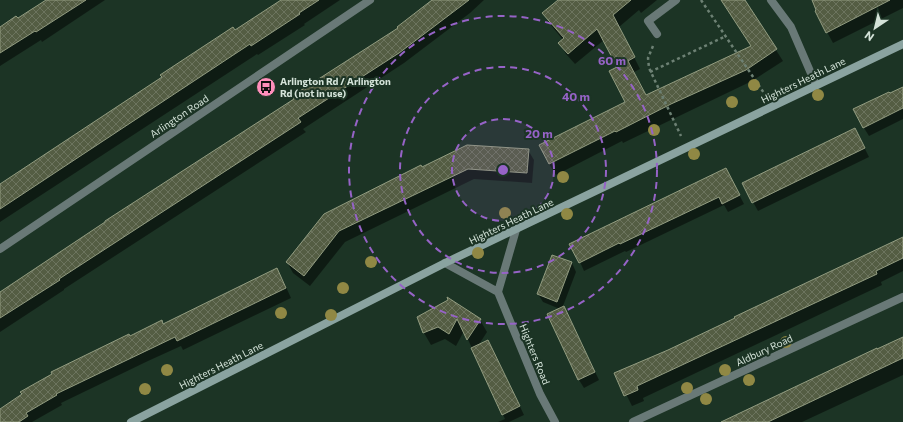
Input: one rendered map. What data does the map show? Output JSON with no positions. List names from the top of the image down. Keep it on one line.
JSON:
{"streets":{"street":["Highters Heath Lane","Arlington Road","Aldbury Road","Highters Road"]},"places":{"bus stop":["Arlington Rd / Arlington Rd (not in use)"]},"north":"bottom left","rings":["60 m","40 m","20 m"]}
